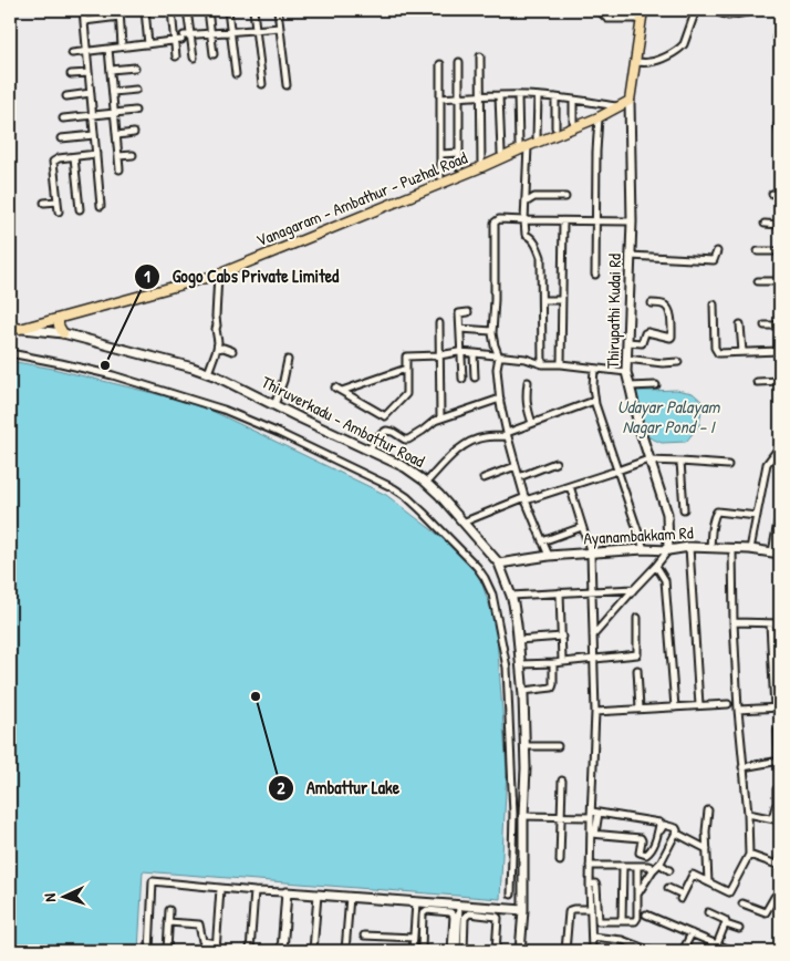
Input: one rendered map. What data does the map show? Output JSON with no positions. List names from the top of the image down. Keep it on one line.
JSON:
{"streets":{"main road":["Vanagaram - Ambathur - Puzhal Road"],"street":["Thirupathi Kudai Rd","Thiruverkadu - Ambattur Road","Ayanambakkam Rd"]},"crossings":[["Vanagaram - Ambathur - Puzhal Road","Thirupathi Kudai Rd"],["Vanagaram - Ambathur - Puzhal Road","Thiruverkadu - Ambattur Road"],["Thirupathi Kudai Rd","Ayanambakkam Rd"],["Thiruverkadu - Ambattur Road","Ayanambakkam Rd"]],"water":["Udayar Palayam Nagar Pond - I"],"places":["Gogo Cabs Private Limited","Ambattur Lake"],"north":"left"}
